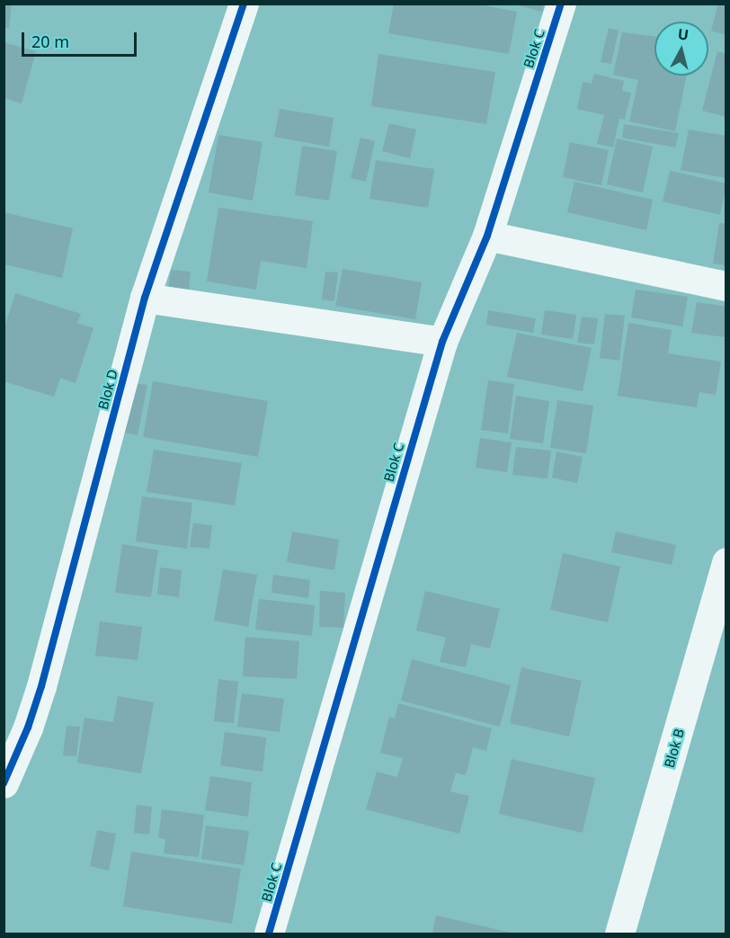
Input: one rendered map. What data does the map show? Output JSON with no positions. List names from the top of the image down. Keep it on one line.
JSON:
{"streets":{"street":["Blok C","Blok D","Blok B"]},"scale_bar":"20 m","north":"top"}
